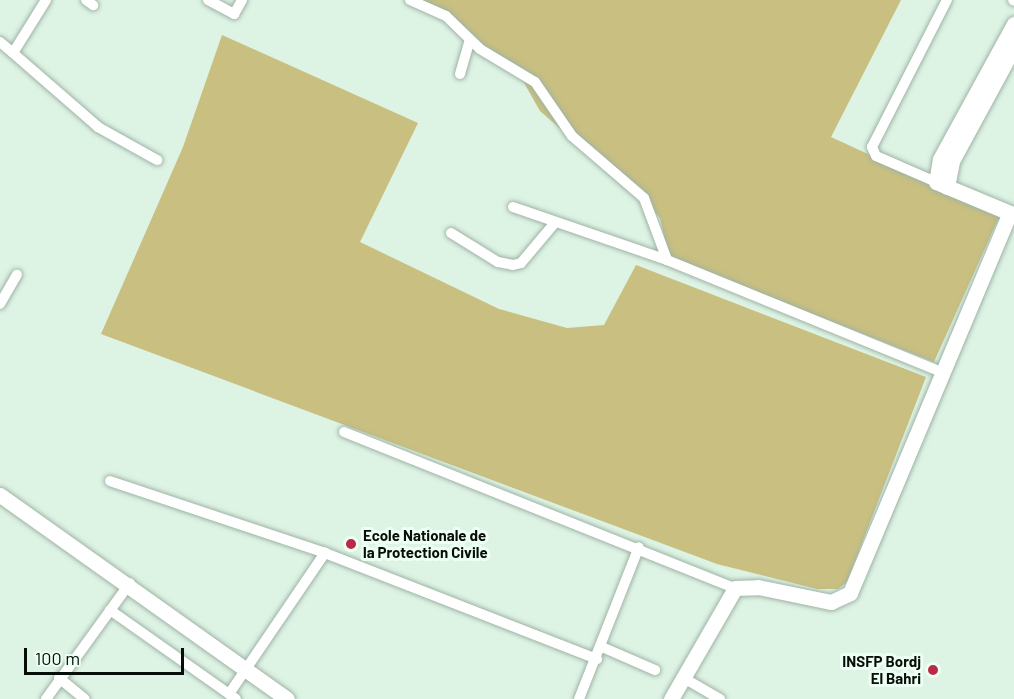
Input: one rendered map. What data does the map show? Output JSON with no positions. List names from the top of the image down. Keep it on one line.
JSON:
{"places":["Ecole Nationale de la Protection Civile","INSFP Bordj El Bahri"],"scale_bar":"100 m"}
